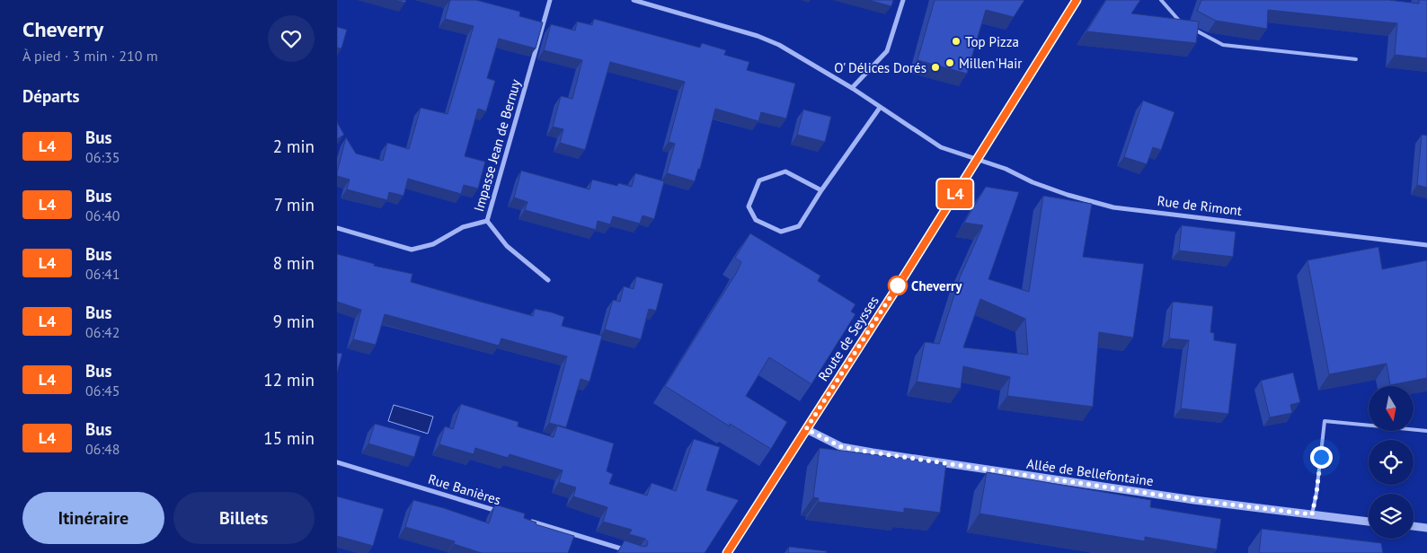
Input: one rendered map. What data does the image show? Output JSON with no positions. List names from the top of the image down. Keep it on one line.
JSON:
{"streets":{"main road":["Route de Seysses"],"street":["Impasse Jean de Bernuy","Rue de Rimont","Allée de Bellefontaine","Rue Banières"]},"crossings":[["Rue de Rimont","Route de Seysses"],["Route de Seysses","Allée de Bellefontaine"]],"places":["Top Pizza","Millen'Hair","O' Délices Dorés","Cheverry"],"lines":["bus line L4"],"north":"bottom","page":{"heading":[["Cheverry","À pied · 3 min · 210 m"],"Départs"],"on_map":"L4","list":[{"mark":"L4","name":"Bus","note":"06:35","value":"2 min"},{"mark":"L4","name":"Bus","note":"06:40","value":"7 min"},{"mark":"L4","name":"Bus","note":"06:41","value":"8 min"},{"mark":"L4","name":"Bus","note":"06:42","value":"9 min"},{"mark":"L4","name":"Bus","note":"06:45","value":"12 min"},{"mark":"L4","name":"Bus","note":"06:48","value":"15 min"}],"buttons":["Itinéraire","Billets"]}}
